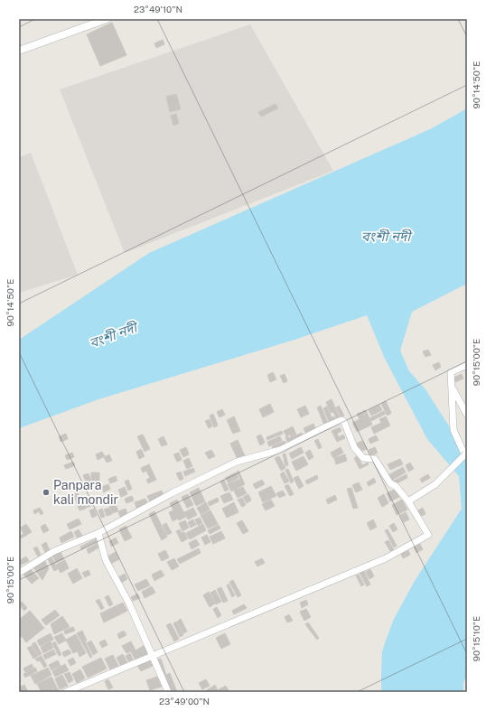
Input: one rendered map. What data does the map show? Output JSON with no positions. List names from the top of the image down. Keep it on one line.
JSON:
{"water":["বংশী নদী"],"places":["Panpara kali mondir"],"coordinates":["23°49'10\"N","90°14'50\"E","90°15'00\"E","90°15'10\"E","23°49'00\"N"]}
